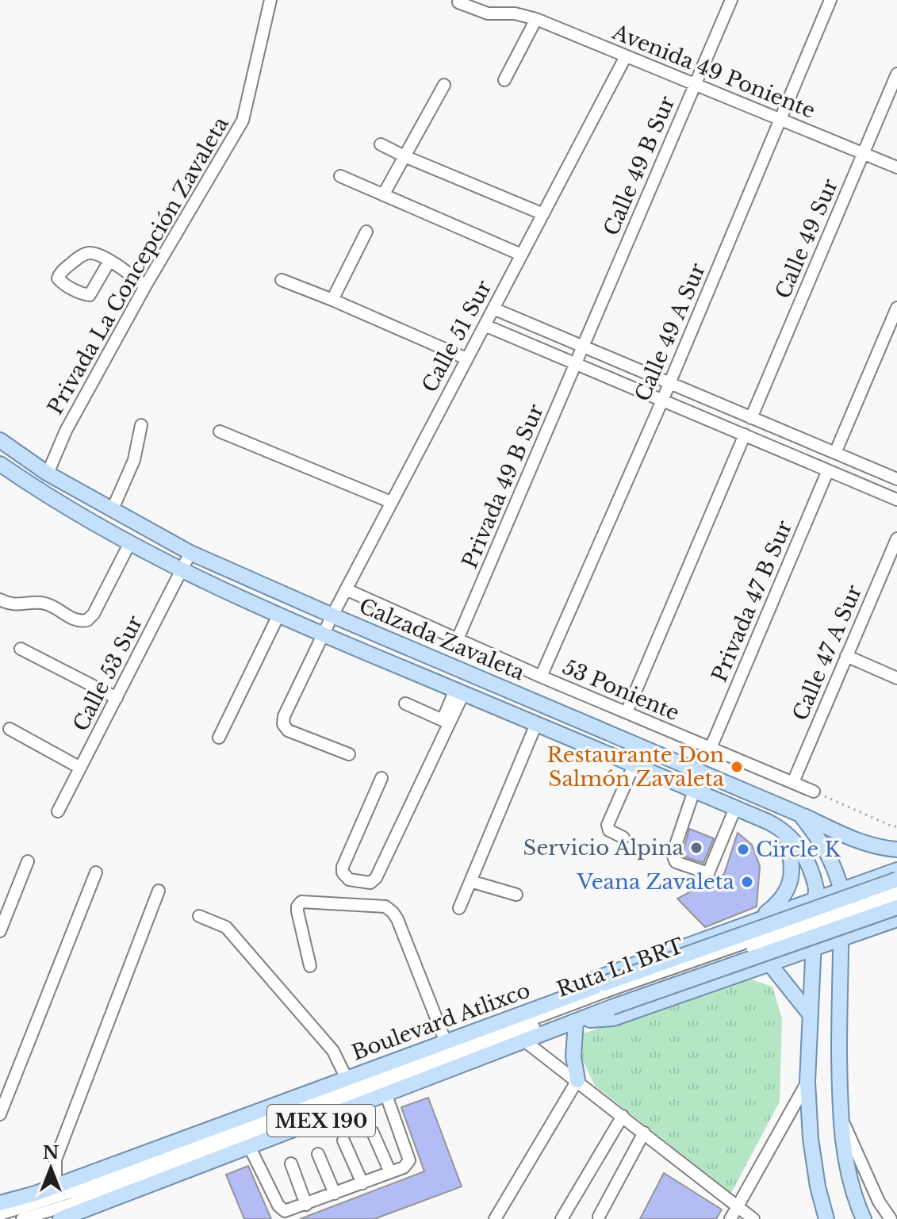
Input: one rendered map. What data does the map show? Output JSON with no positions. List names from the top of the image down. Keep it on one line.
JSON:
{"streets":{"main road":["Calzada Zavaleta","Boulevard Atlixco","MEX 190"],"street":["Avenida 49 Poniente","Calle 49 B Sur","Calle 49 Sur","Privada La Concepción Zavaleta","Calle 49 A Sur","Calle 51 Sur","Privada 49 B Sur","Privada 47 B Sur","Calle 47 A Sur","Calle 53 Sur","53 Poniente","Ruta L1 BRT"]},"crossings":[["Avenida 49 Poniente","Calle 49 B Sur"],["Avenida 49 Poniente","Calle 49 Sur"],["Avenida 49 Poniente","Calle 49 A Sur"],["Avenida 49 Poniente","Calle 51 Sur"],["Calle 49 B Sur","Privada 49 B Sur"],["Privada La Concepción Zavaleta","Calzada Zavaleta"],["Calle 49 A Sur","53 Poniente"],["Calle 51 Sur","Calzada Zavaleta"],["Calle 51 Sur","53 Poniente"],["Privada 49 B Sur","53 Poniente"],["Privada 47 B Sur","53 Poniente"],["Calzada Zavaleta","Calle 53 Sur"],["Calle 47 A Sur","53 Poniente"],["Ruta L1 BRT","Boulevard Atlixco"]],"places":["Restaurante Don Salmón Zavaleta","Servicio Alpina","Circle K","Veana Zavaleta"],"north":"top"}
